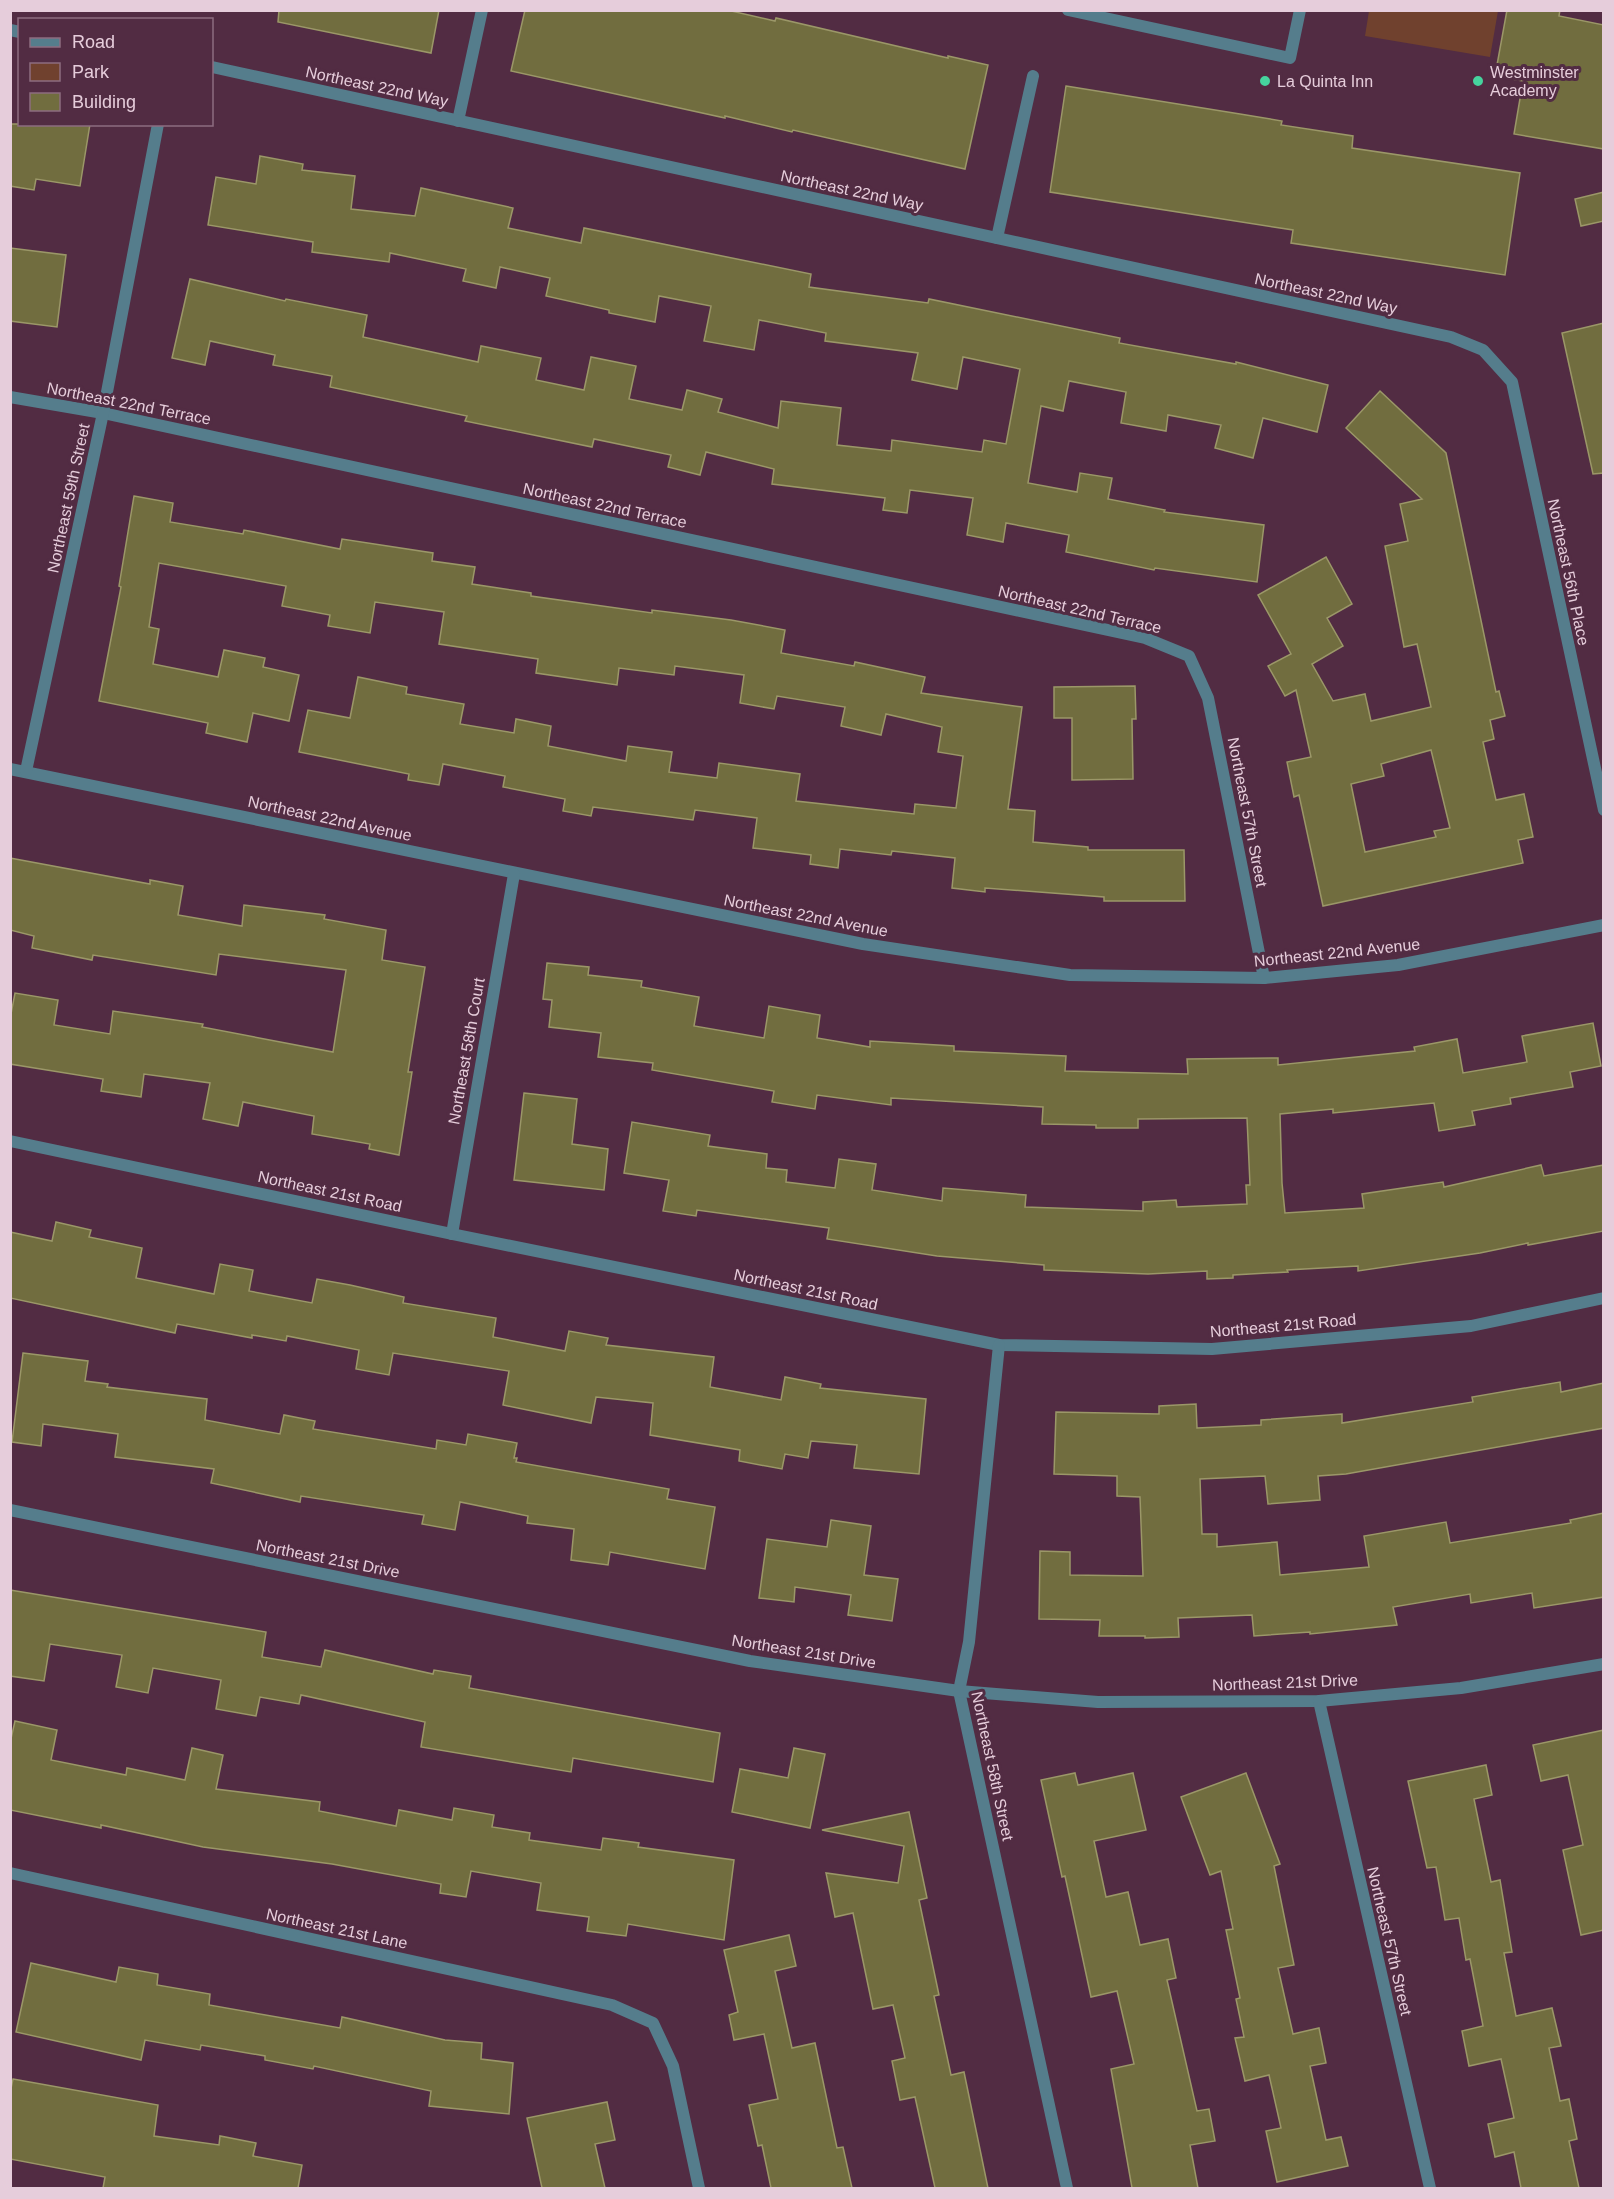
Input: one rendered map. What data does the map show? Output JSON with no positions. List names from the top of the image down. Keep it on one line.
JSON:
{"streets":{"street":["Northeast 22nd Way","Northeast 22nd Terrace","Northeast 59th Street","Northeast 56th Place","Northeast 57th Street","Northeast 22nd Avenue","Northeast 58th Court","Northeast 21st Road","Northeast 21st Drive","Northeast 58th Street","Northeast 21st Lane"]},"crossings":[["Northeast 22nd Way","Northeast 56th Place"],["Northeast 22nd Terrace","Northeast 59th Street"],["Northeast 22nd Terrace","Northeast 57th Street"],["Northeast 59th Street","Northeast 22nd Avenue"],["Northeast 57th Street","Northeast 22nd Avenue"],["Northeast 57th Street","Northeast 21st Drive"],["Northeast 22nd Avenue","Northeast 58th Court"],["Northeast 58th Court","Northeast 21st Road"],["Northeast 21st Road","Northeast 58th Street"],["Northeast 21st Drive","Northeast 58th Street"]],"places":["La Quinta Inn","Westminster Academy"],"legend":["Road","Park","Building"]}
